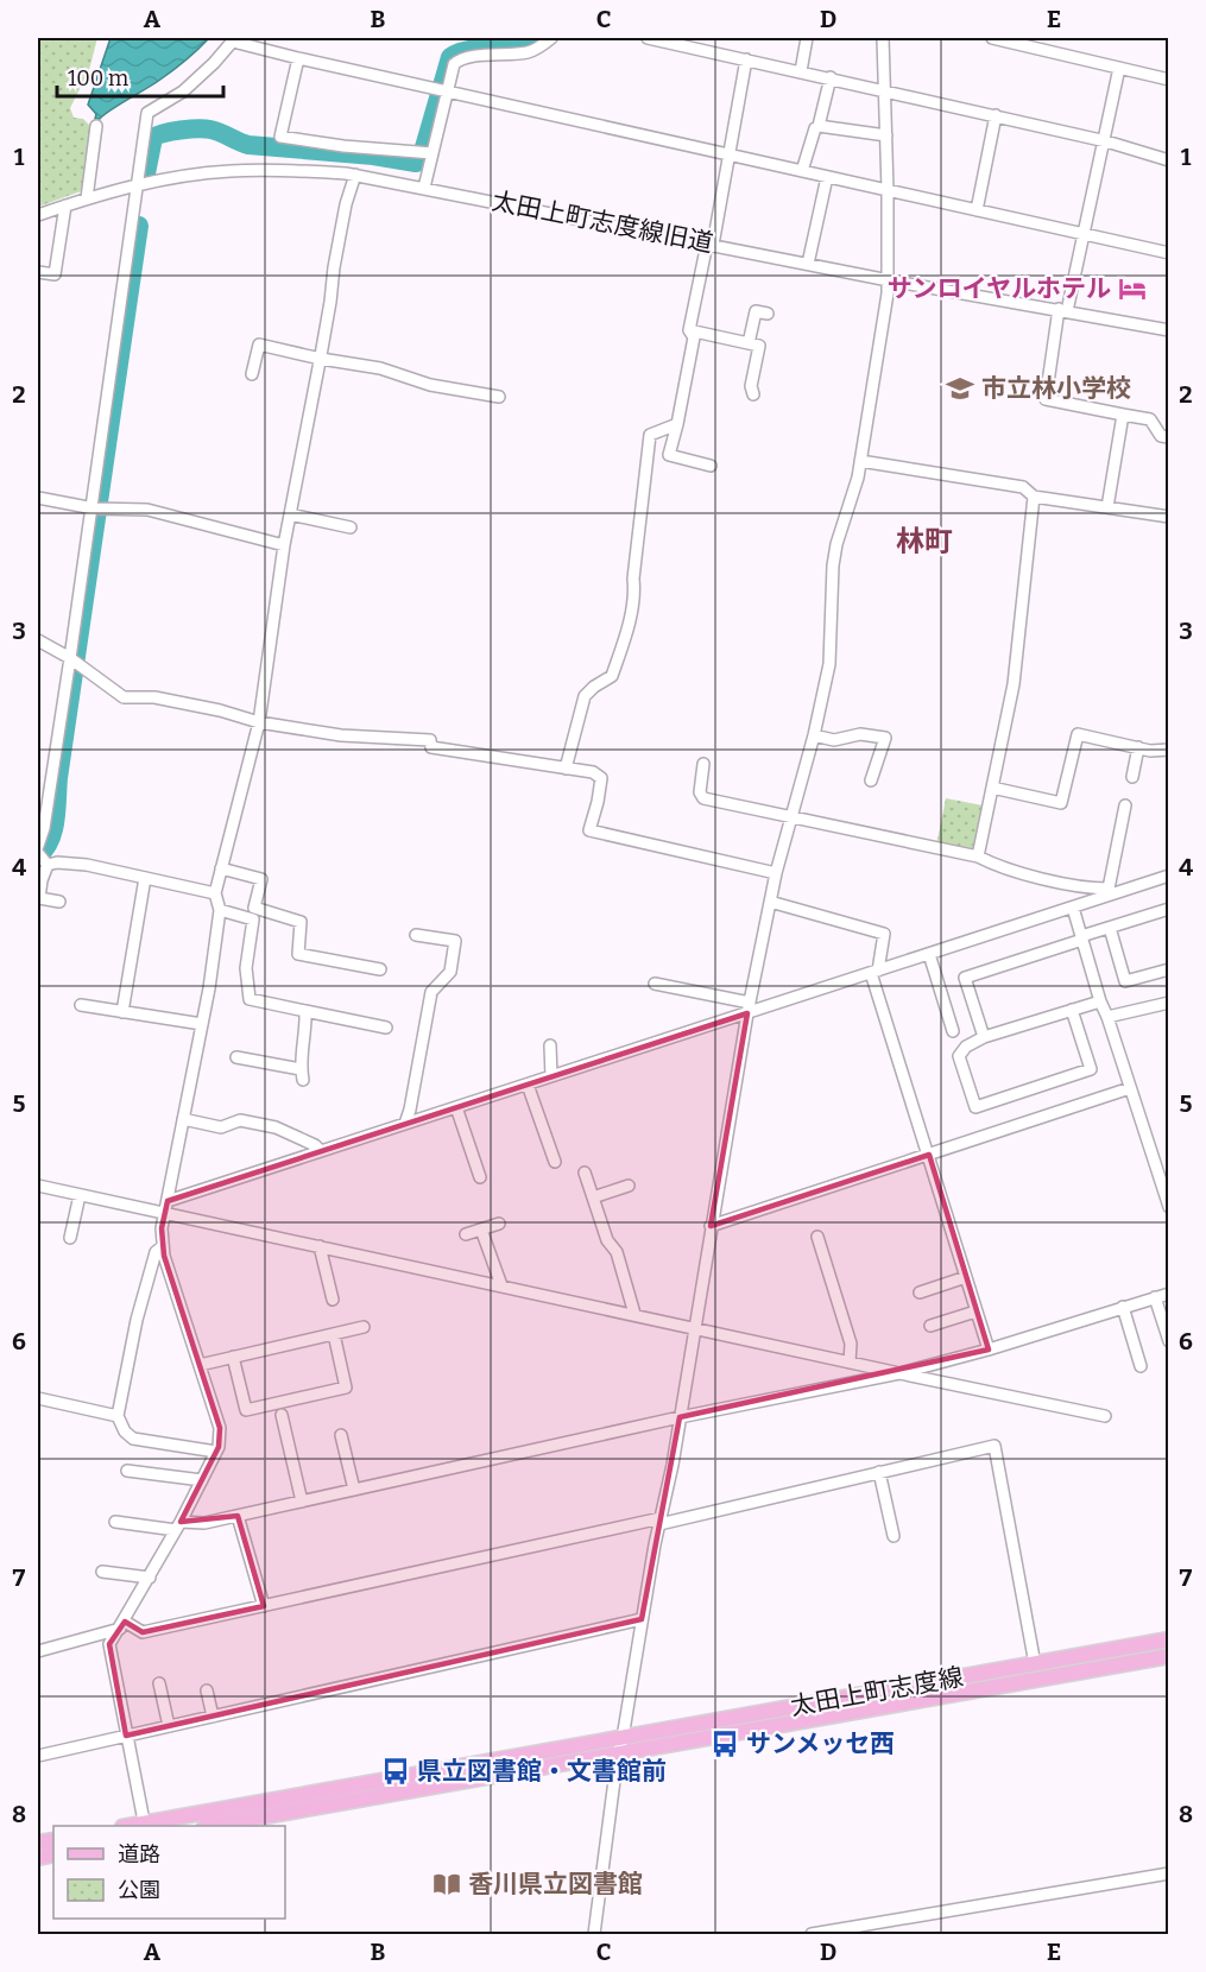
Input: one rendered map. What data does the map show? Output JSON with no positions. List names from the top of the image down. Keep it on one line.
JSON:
{"streets":{"main road":["太田上町志度線"],"street":["太田上町志度線旧道"]},"districts":["林町"],"places":{"hotel":["サンロイヤルホテル"],"school or university":["市立林小学校"],"bus stop":["サンメッセ西","県立図書館・文書館前"],"library":["香川県立図書館"]},"legend":["道路","公園"],"scale_bar":"100 m","grid":{"columns":["A","B","C","D","E"],"rows":["1","2","3","4","5","6","7","8"]}}
